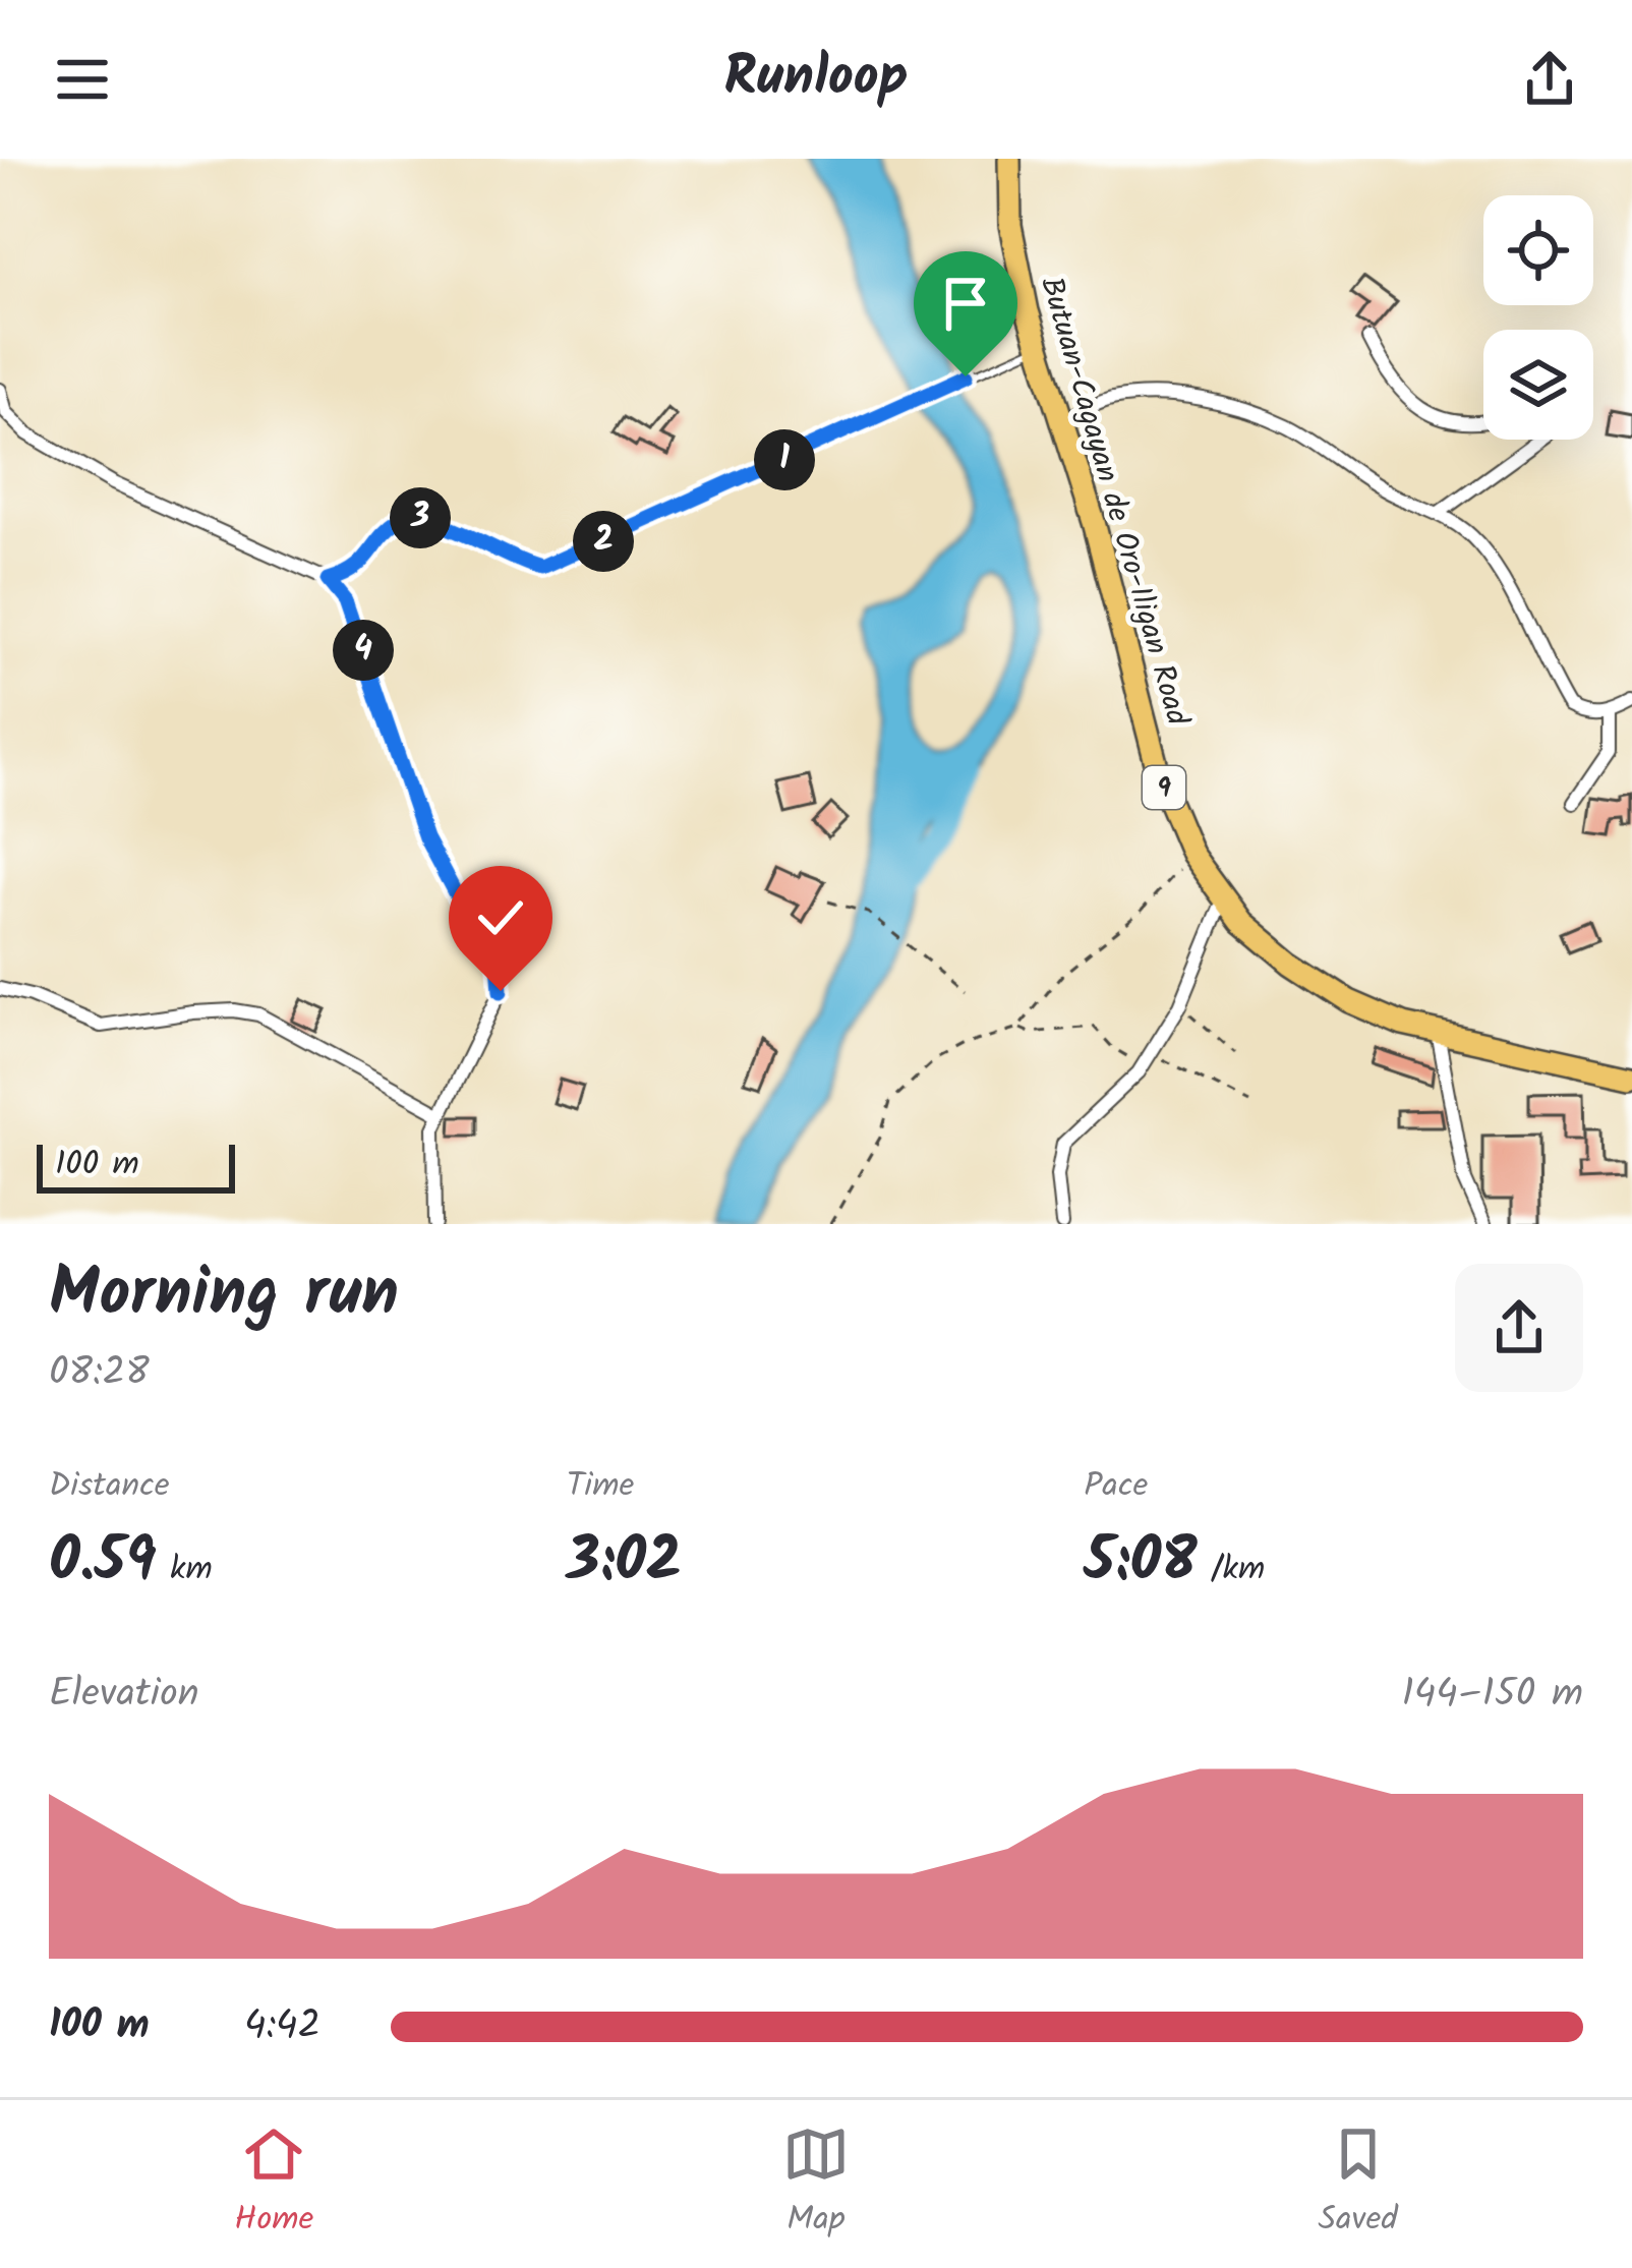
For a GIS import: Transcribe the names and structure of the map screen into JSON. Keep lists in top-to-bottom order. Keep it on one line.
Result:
{"streets":{"highway":["Butuan-Cagayan de Oro-Iligan Road","9"]},"scale_bar":"100 m","page":{"header":"Runloop","pins":["1","3","2","4"],"scale":"100 m","heading":["Morning run","08:28"],"stats":[["Distance","0.59 km"],["Time","3:02"],["Pace","5:08 /km"]],"chart":["Elevation","144–150 m"],"list":[{"name":"100 m","note":"4:42"}],"tabs":["Home","Map","Saved"]}}
